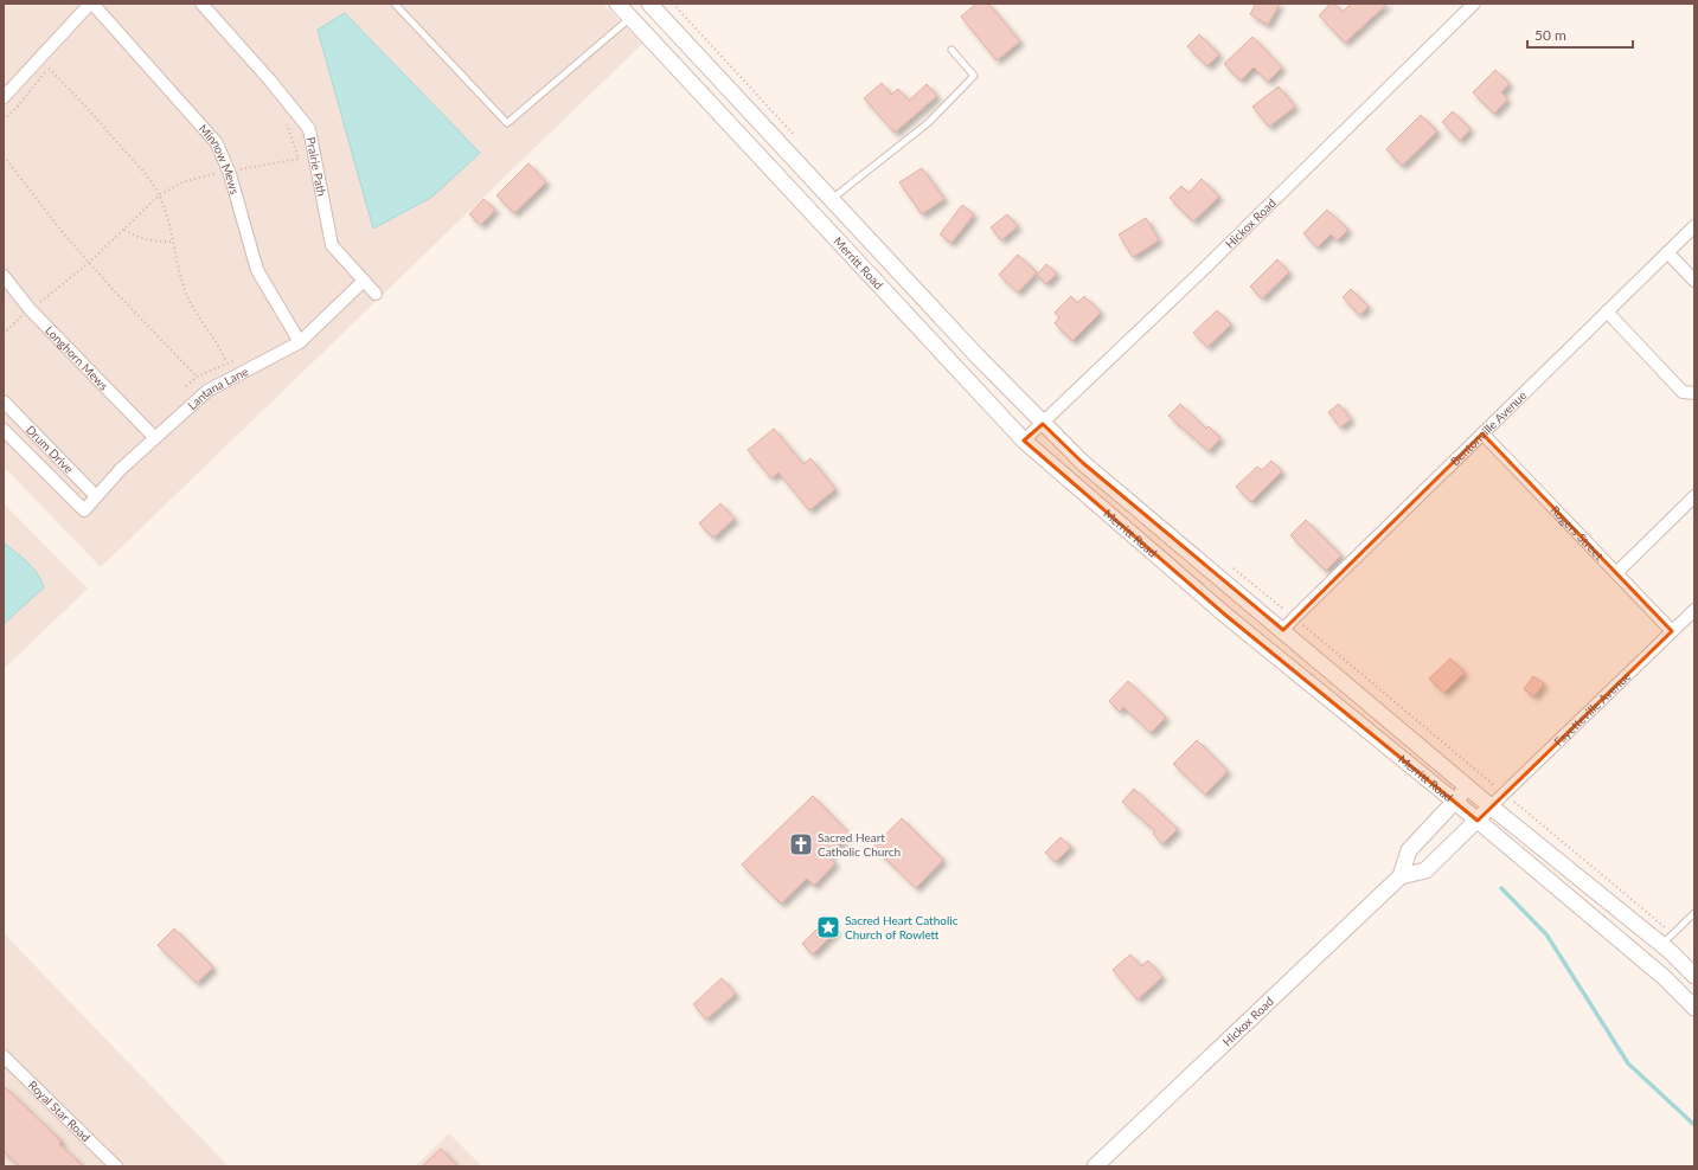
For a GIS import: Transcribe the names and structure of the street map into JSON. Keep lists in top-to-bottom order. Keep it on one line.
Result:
{"streets":{"street":["Minnow Mews","Prairie Path","Hickox Road","Merritt Road","Longhorn Mews","Lantana Lane","Bentonville Avenue","Drum Drive","Rogers Street","Fayetteville Avenue","Royal Star Road"]},"crossings":[["Minnow Mews","Lantana Lane"],["Prairie Path","Lantana Lane"],["Hickox Road","Merritt Road"],["Merritt Road","Bentonville Avenue"],["Merritt Road","Fayetteville Avenue"],["Longhorn Mews","Lantana Lane"],["Lantana Lane","Drum Drive"],["Bentonville Avenue","Rogers Street"],["Rogers Street","Fayetteville Avenue"]],"places":{"church":["Sacred Heart Catholic Church"],"place":["Sacred Heart Catholic Church of Rowlett"]},"scale_bar":"50 m"}
